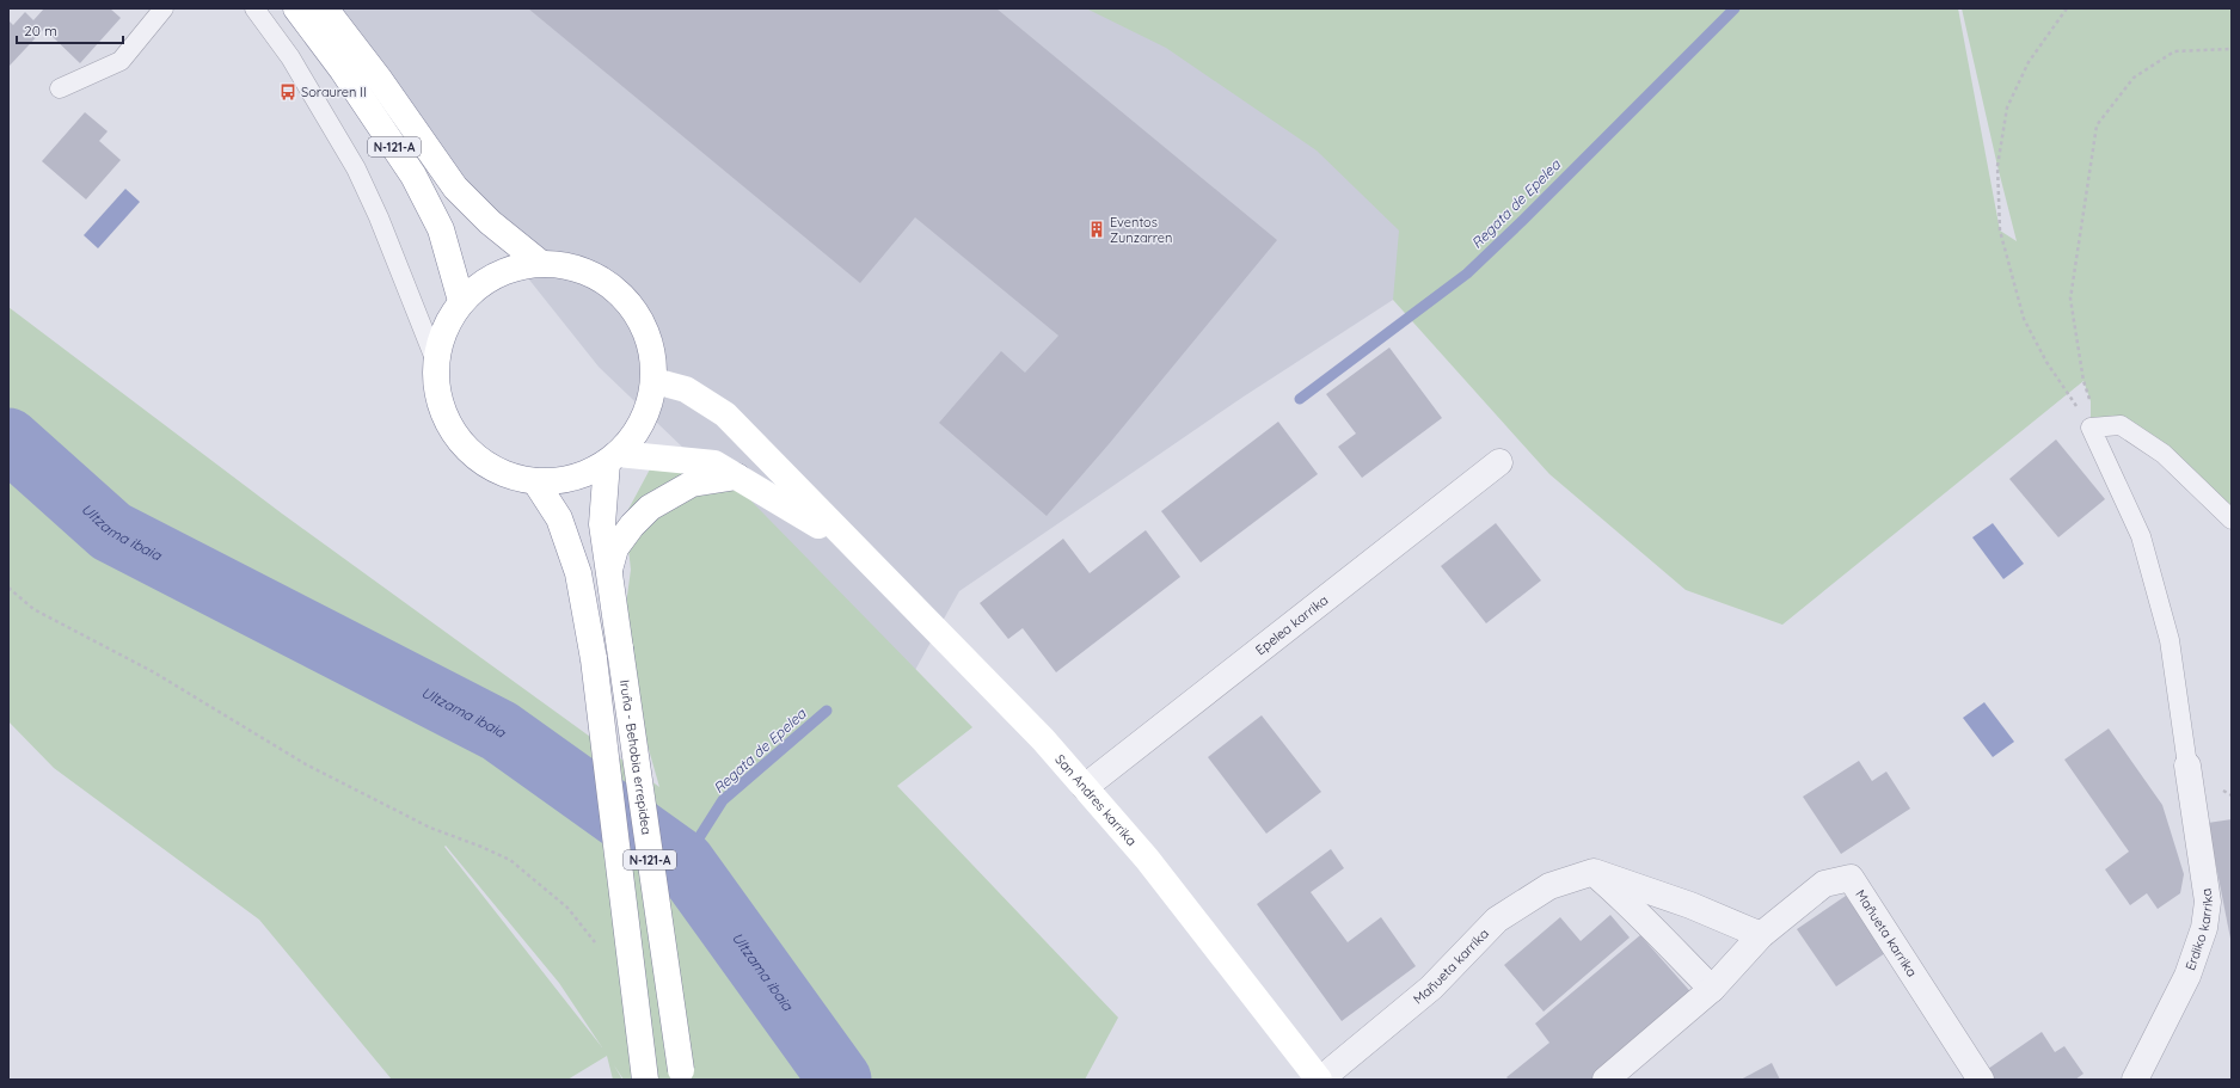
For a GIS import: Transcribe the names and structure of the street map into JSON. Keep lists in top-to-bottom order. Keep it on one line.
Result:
{"streets":{"main road":["N-121-A","Iruña - Behobia errepidea","San Andres karrika"],"street":["Epelea karrika","Erdiko karrika","Mañueta karrika"]},"crossings":[["Epelea karrika","San Andres karrika"],["San Andres karrika","Mañueta karrika"]],"water":["Regata de Epelea","Ultzama ibaia"],"places":{"bus stop":["Sorauren II"],"building":["Eventos Zunzarren"]},"scale_bar":"20 m"}
